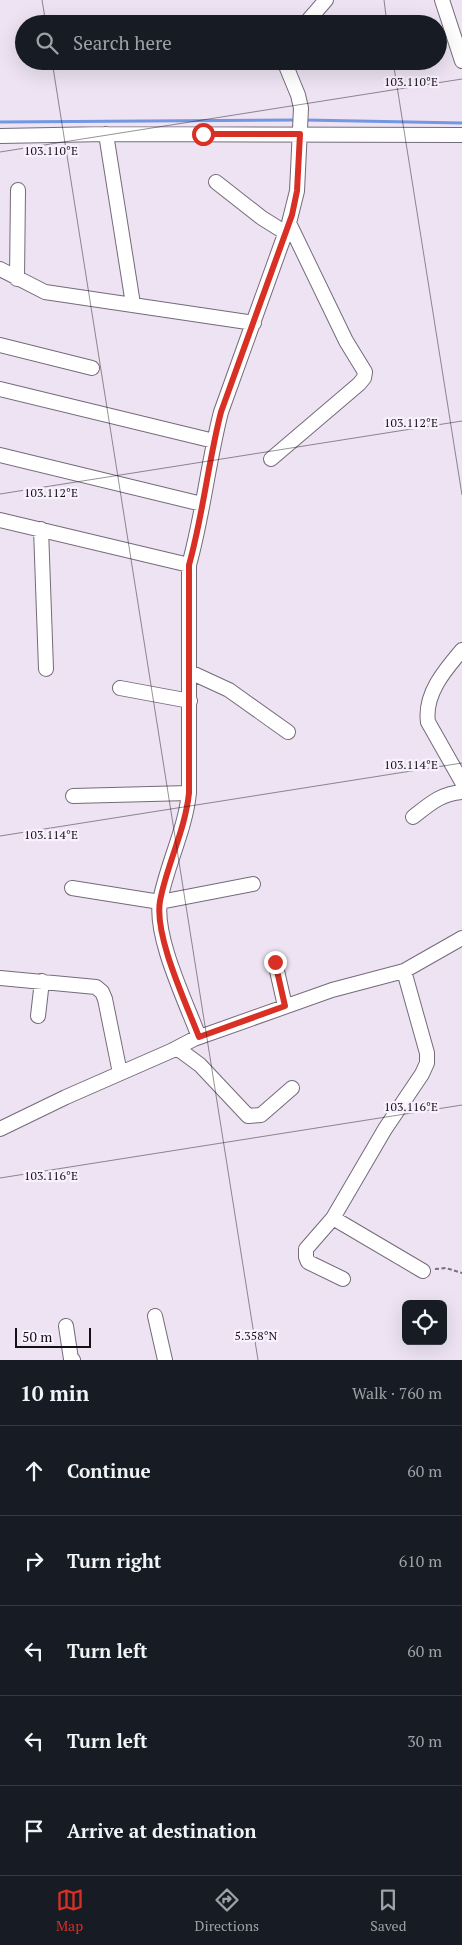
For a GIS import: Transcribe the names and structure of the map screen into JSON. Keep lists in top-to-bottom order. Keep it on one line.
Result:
{"scale_bar":"50 m","page":{"search":"Search here","scale":"50 m","heading":["10 min","Walk · 760 m"],"list":[["Continue","60 m"],["Turn right","610 m"],["Turn left","60 m"],["Turn left","30 m"],"Arrive at destination"],"nav":["Map","Directions","Saved"]},"coordinates":["103.110°E","103.112°E","103.114°E","103.116°E","5.358°N"]}
